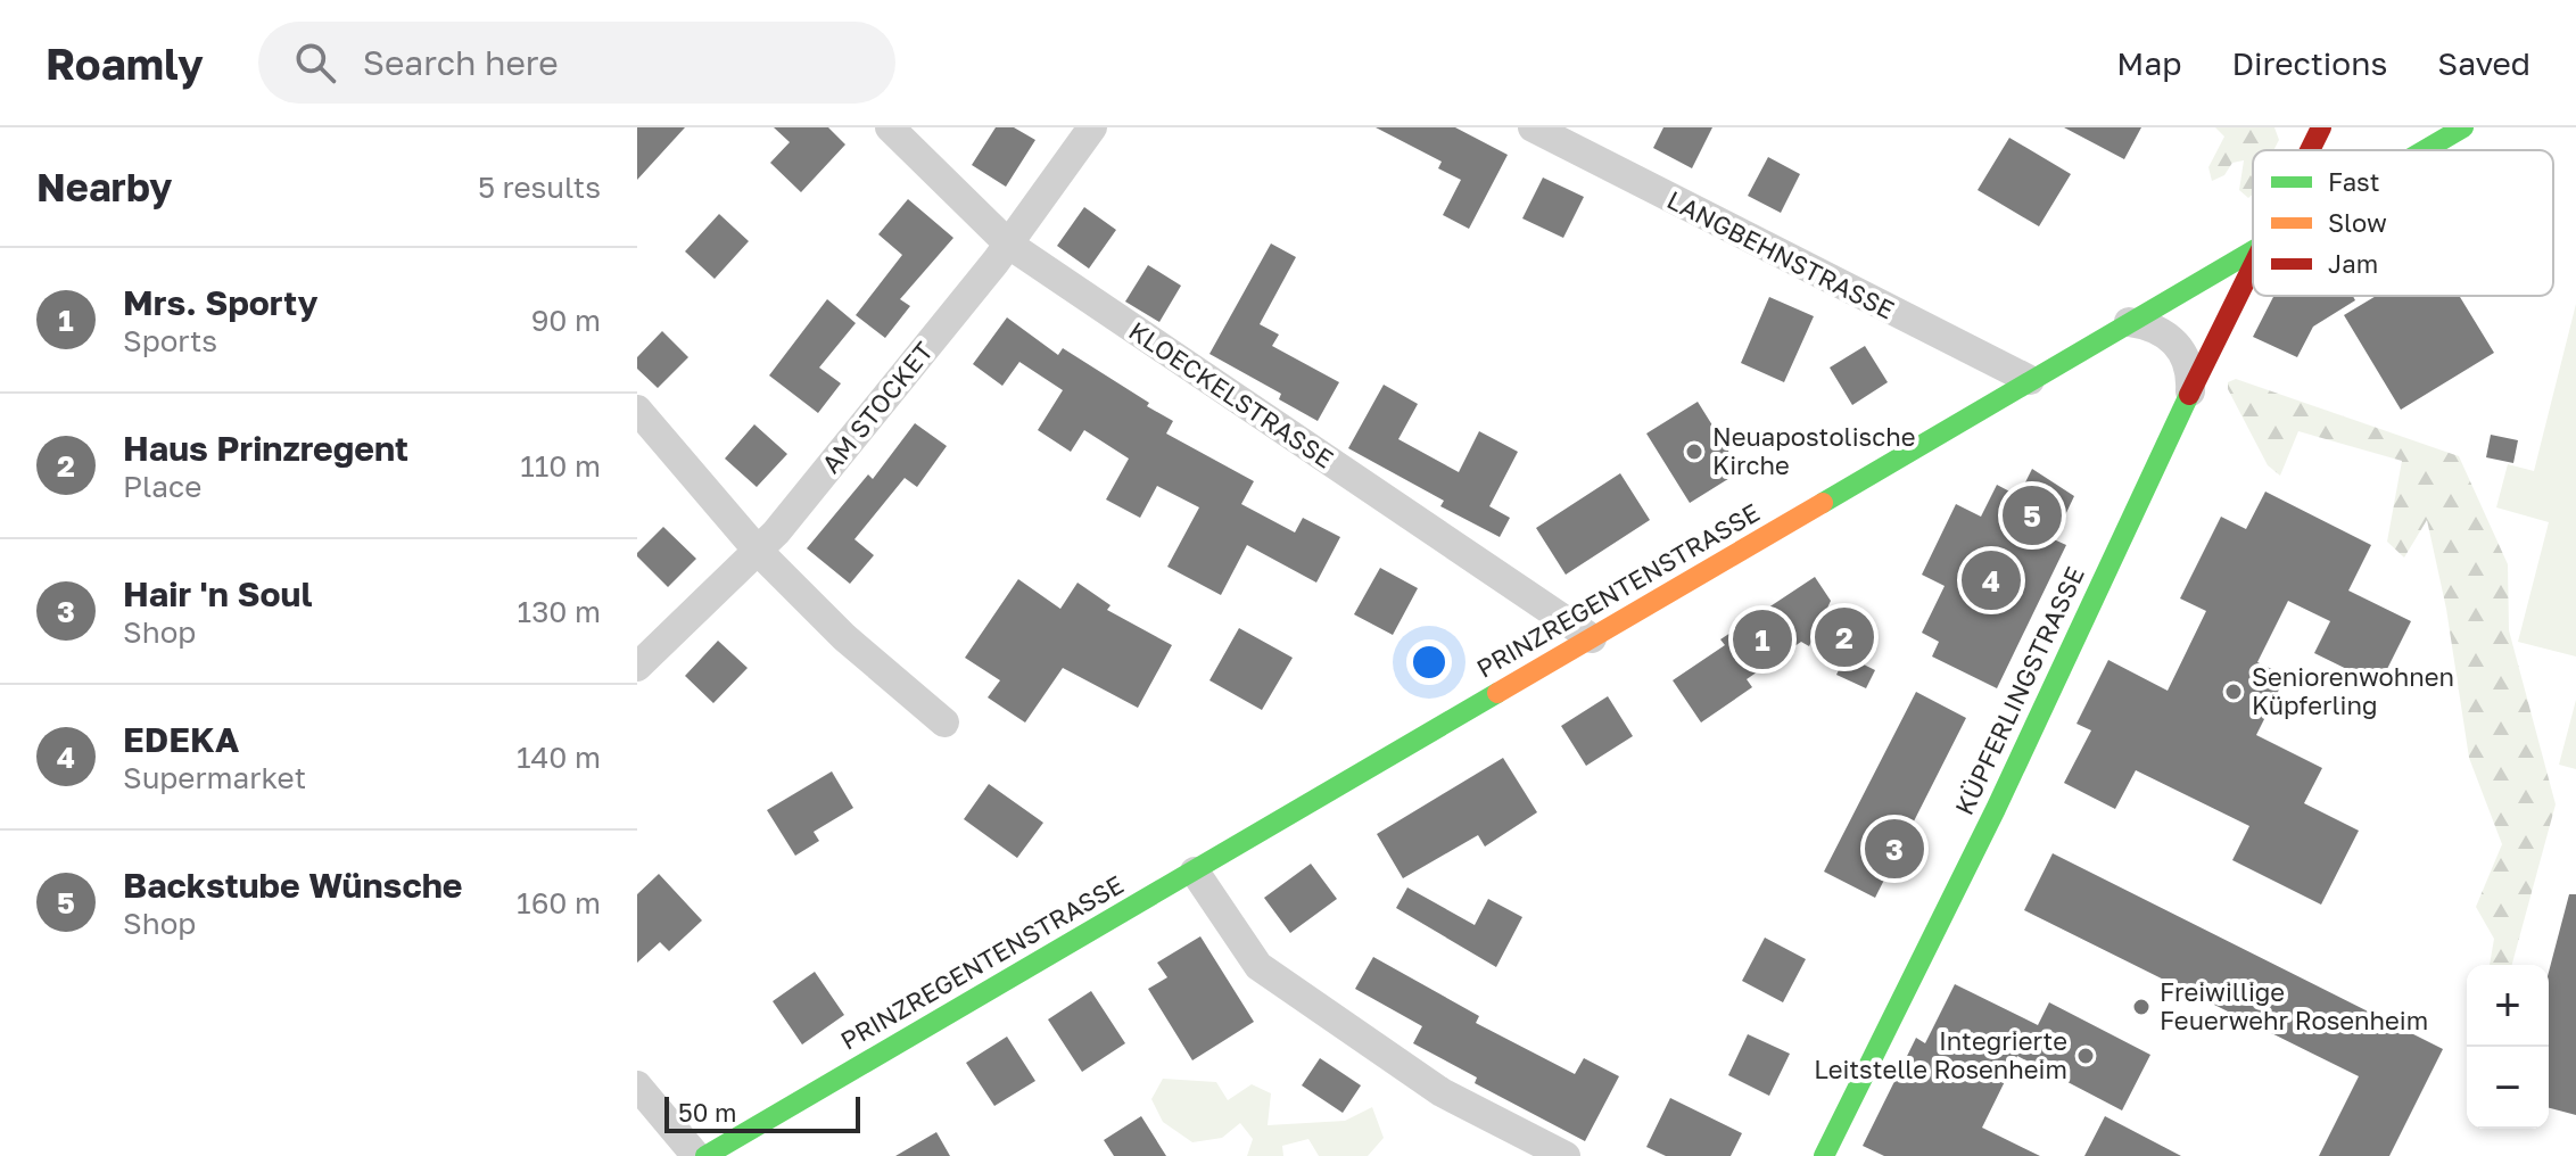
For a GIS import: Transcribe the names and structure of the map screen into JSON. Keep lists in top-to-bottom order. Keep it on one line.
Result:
{"streets":{"main road":["PRINZREGENTENSTRASSE","KÜPFERLINGSTRASSE"],"street":["LANGBEHNSTRASSE","KLOECKELSTRASSE","AM STOCKET"]},"crossings":[["LANGBEHNSTRASSE","PRINZREGENTENSTRASSE"],["KLOECKELSTRASSE","AM STOCKET"],["KLOECKELSTRASSE","PRINZREGENTENSTRASSE"]],"places":["Neuapostolische Kirche","Seniorenwohnen Küpferling","Freiwillige Feuerwehr Rosenheim","Integrierte Leitstelle Rosenheim"],"legend":["Fast","Slow","Jam"],"scale_bar":"50 m","page":{"header":"Roamly","search":"Search here","nav":["Map","Directions","Saved"],"heading":["Nearby","5 results"],"list":[{"mark":"1","name":"Mrs. Sporty","note":"Sports","value":"90 m"},{"mark":"2","name":"Haus Prinzregent","note":"Place","value":"110 m"},{"mark":"3","name":"Hair 'n Soul","note":"Shop","value":"130 m"},{"mark":"4","name":"EDEKA","note":"Supermarket","value":"140 m"},{"mark":"5","name":"Backstube Wünsche","note":"Shop","value":"160 m"}],"pins":["5","4","2","1","3"],"map_buttons":["+","−"],"scale":"50 m"}}
